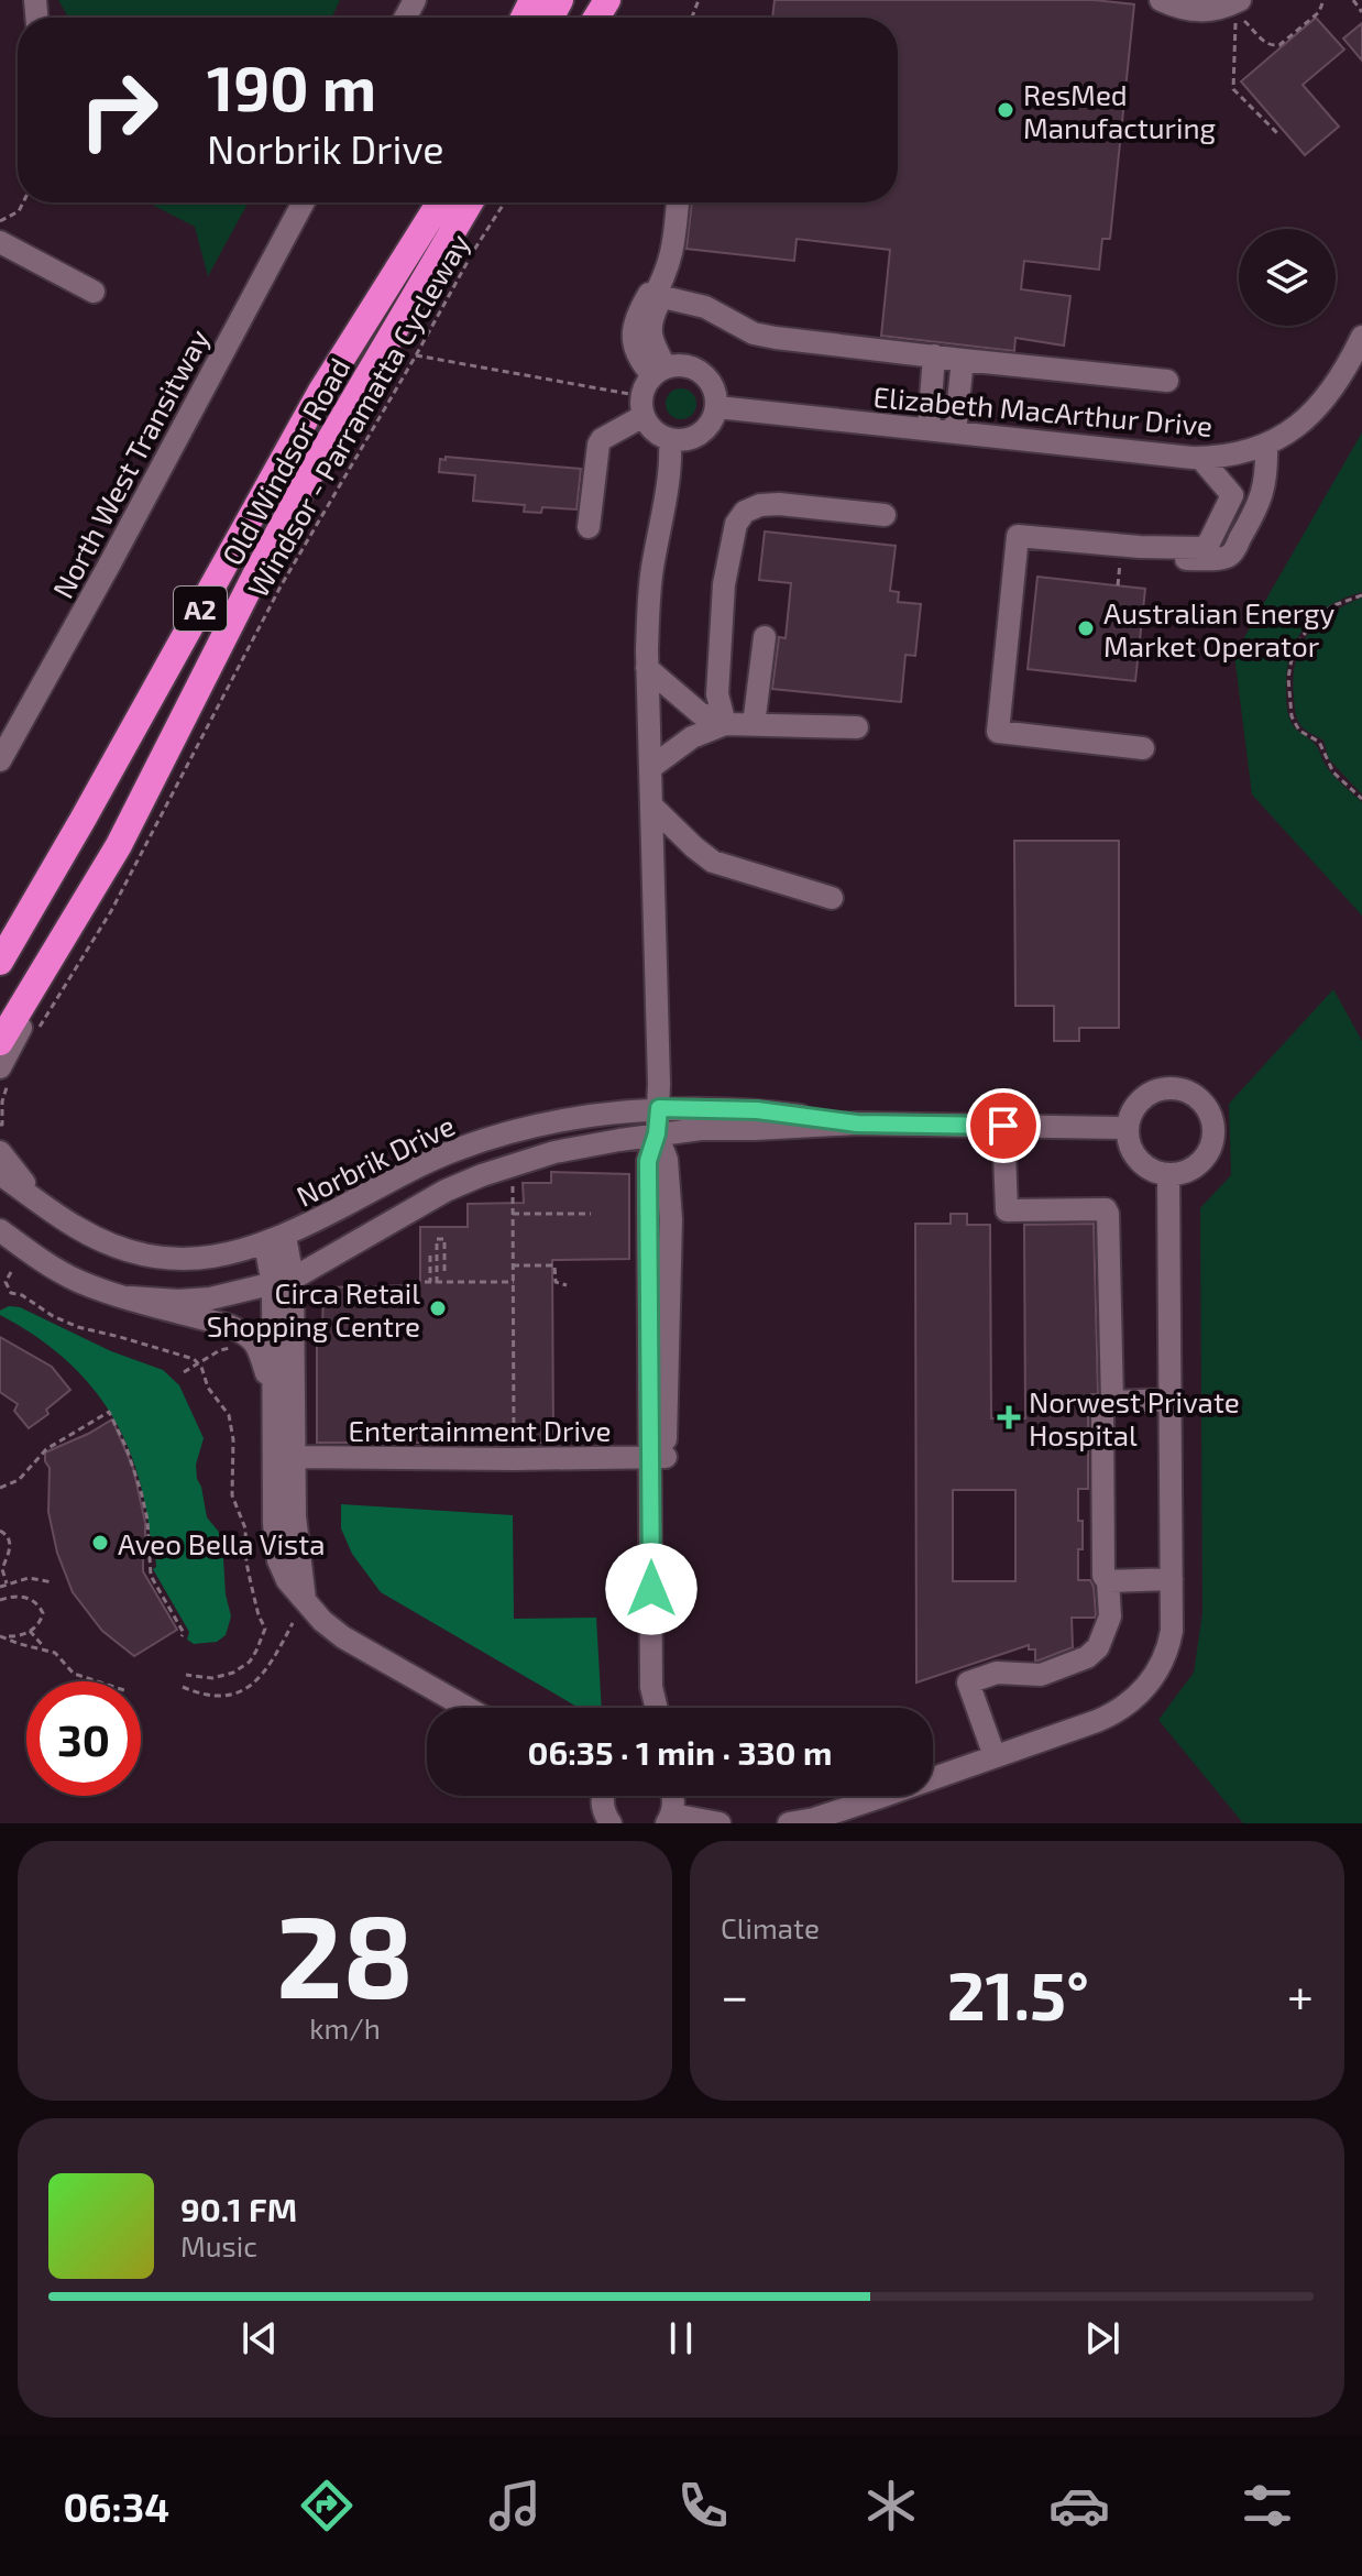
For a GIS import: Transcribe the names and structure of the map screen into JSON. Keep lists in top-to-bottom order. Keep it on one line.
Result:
{"streets":{"highway":["Old Windsor Road","A2"],"street":["Elizabeth MacArthur Drive","North West Transitway","Norbrik Drive","Entertainment Drive"],"path":["Windsor - Parramatta Cycleway"]},"crossings":[["Norbrik Drive","Entertainment Drive"]],"places":{"other":["ResMed Manufacturing","Australian Energy Market Operator","Circa Retail Shopping Centre","Aveo Bella Vista"],"health":["Norwest Private Hospital"]},"page":{"turn":["190 m","Norbrik Drive"],"limit":"30","trip":"06:35 · 1 min · 330 m","tile":[["28","km/h"],"Climate"],"heat":["−","21.5°","+"],"song":["90.1 FM","Music"],"tabs":"06:34"}}
